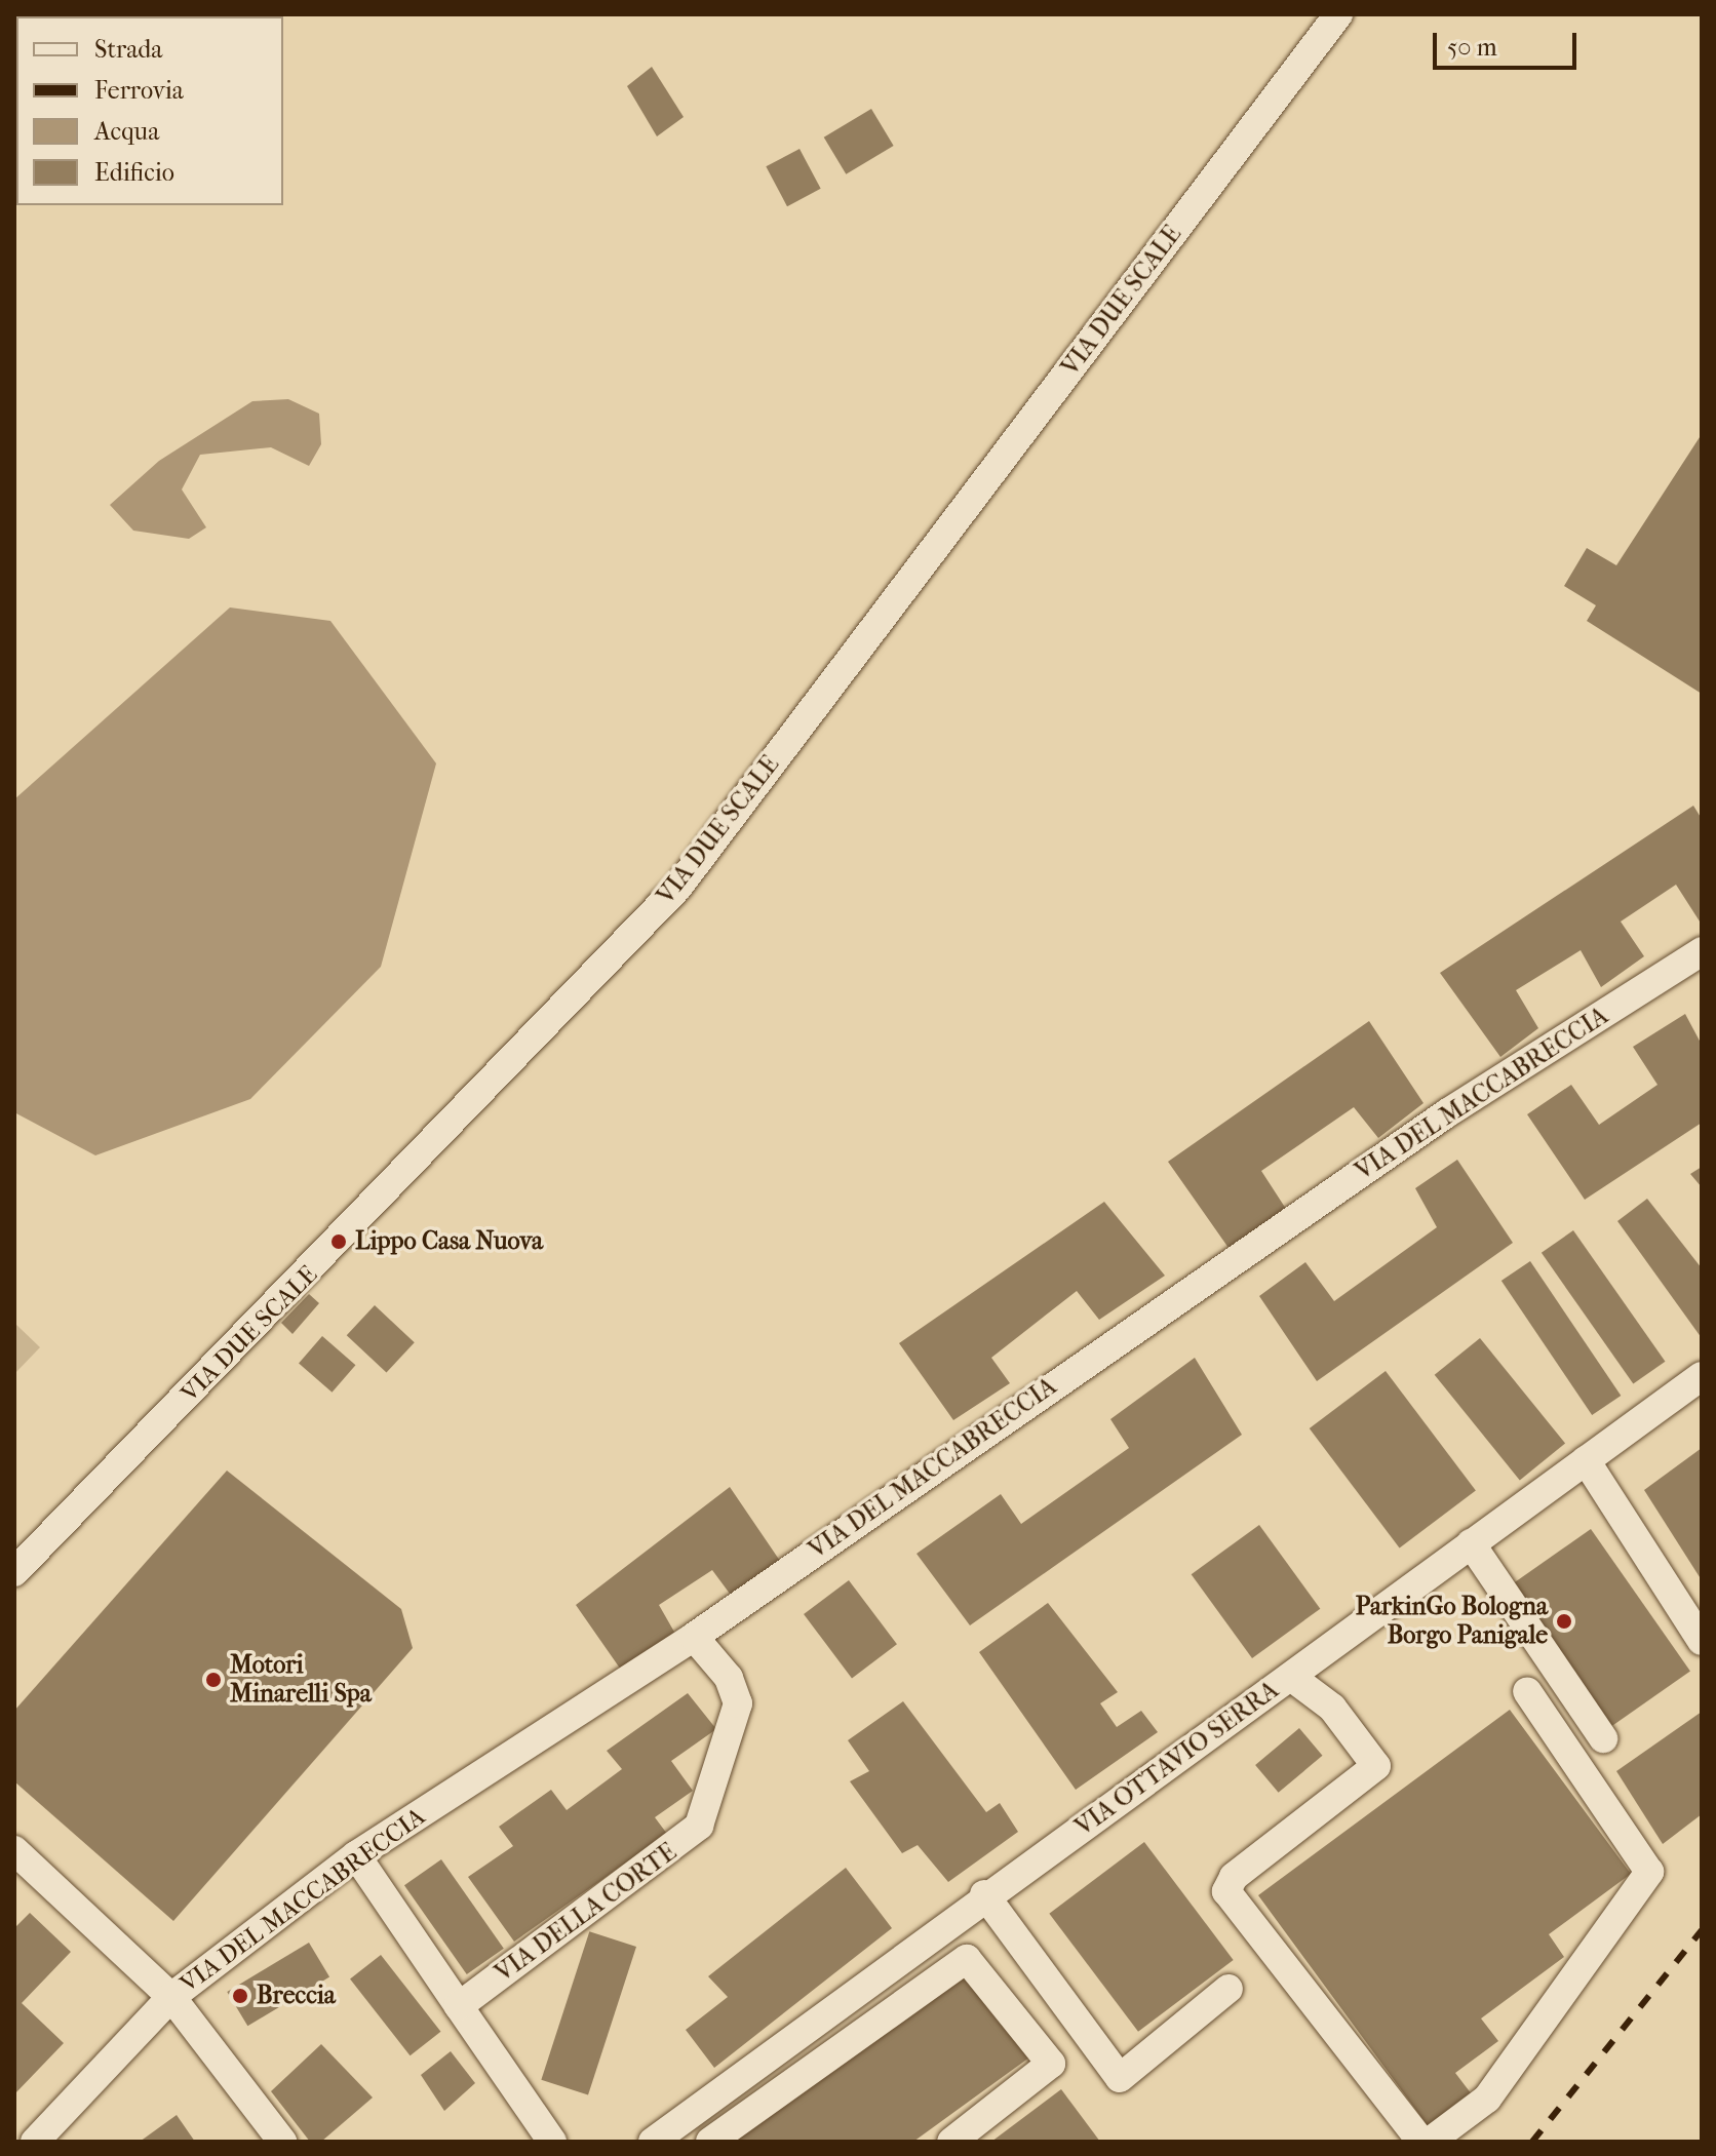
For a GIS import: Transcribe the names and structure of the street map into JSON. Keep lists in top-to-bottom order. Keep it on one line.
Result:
{"streets":{"street":["VIA DUE SCALE","VIA DEL MACCABRECCIA","VIA OTTAVIO SERRA","VIA DELLA CORTE"]},"crossings":[["VIA DEL MACCABRECCIA","VIA DELLA CORTE"]],"places":["Lippo Casa Nuova","ParkinGo Bologna Borgo Panigale","Motori Minarelli Spa","Breccia"],"legend":["Strada","Ferrovia","Acqua","Edificio"],"scale_bar":"50 m"}
